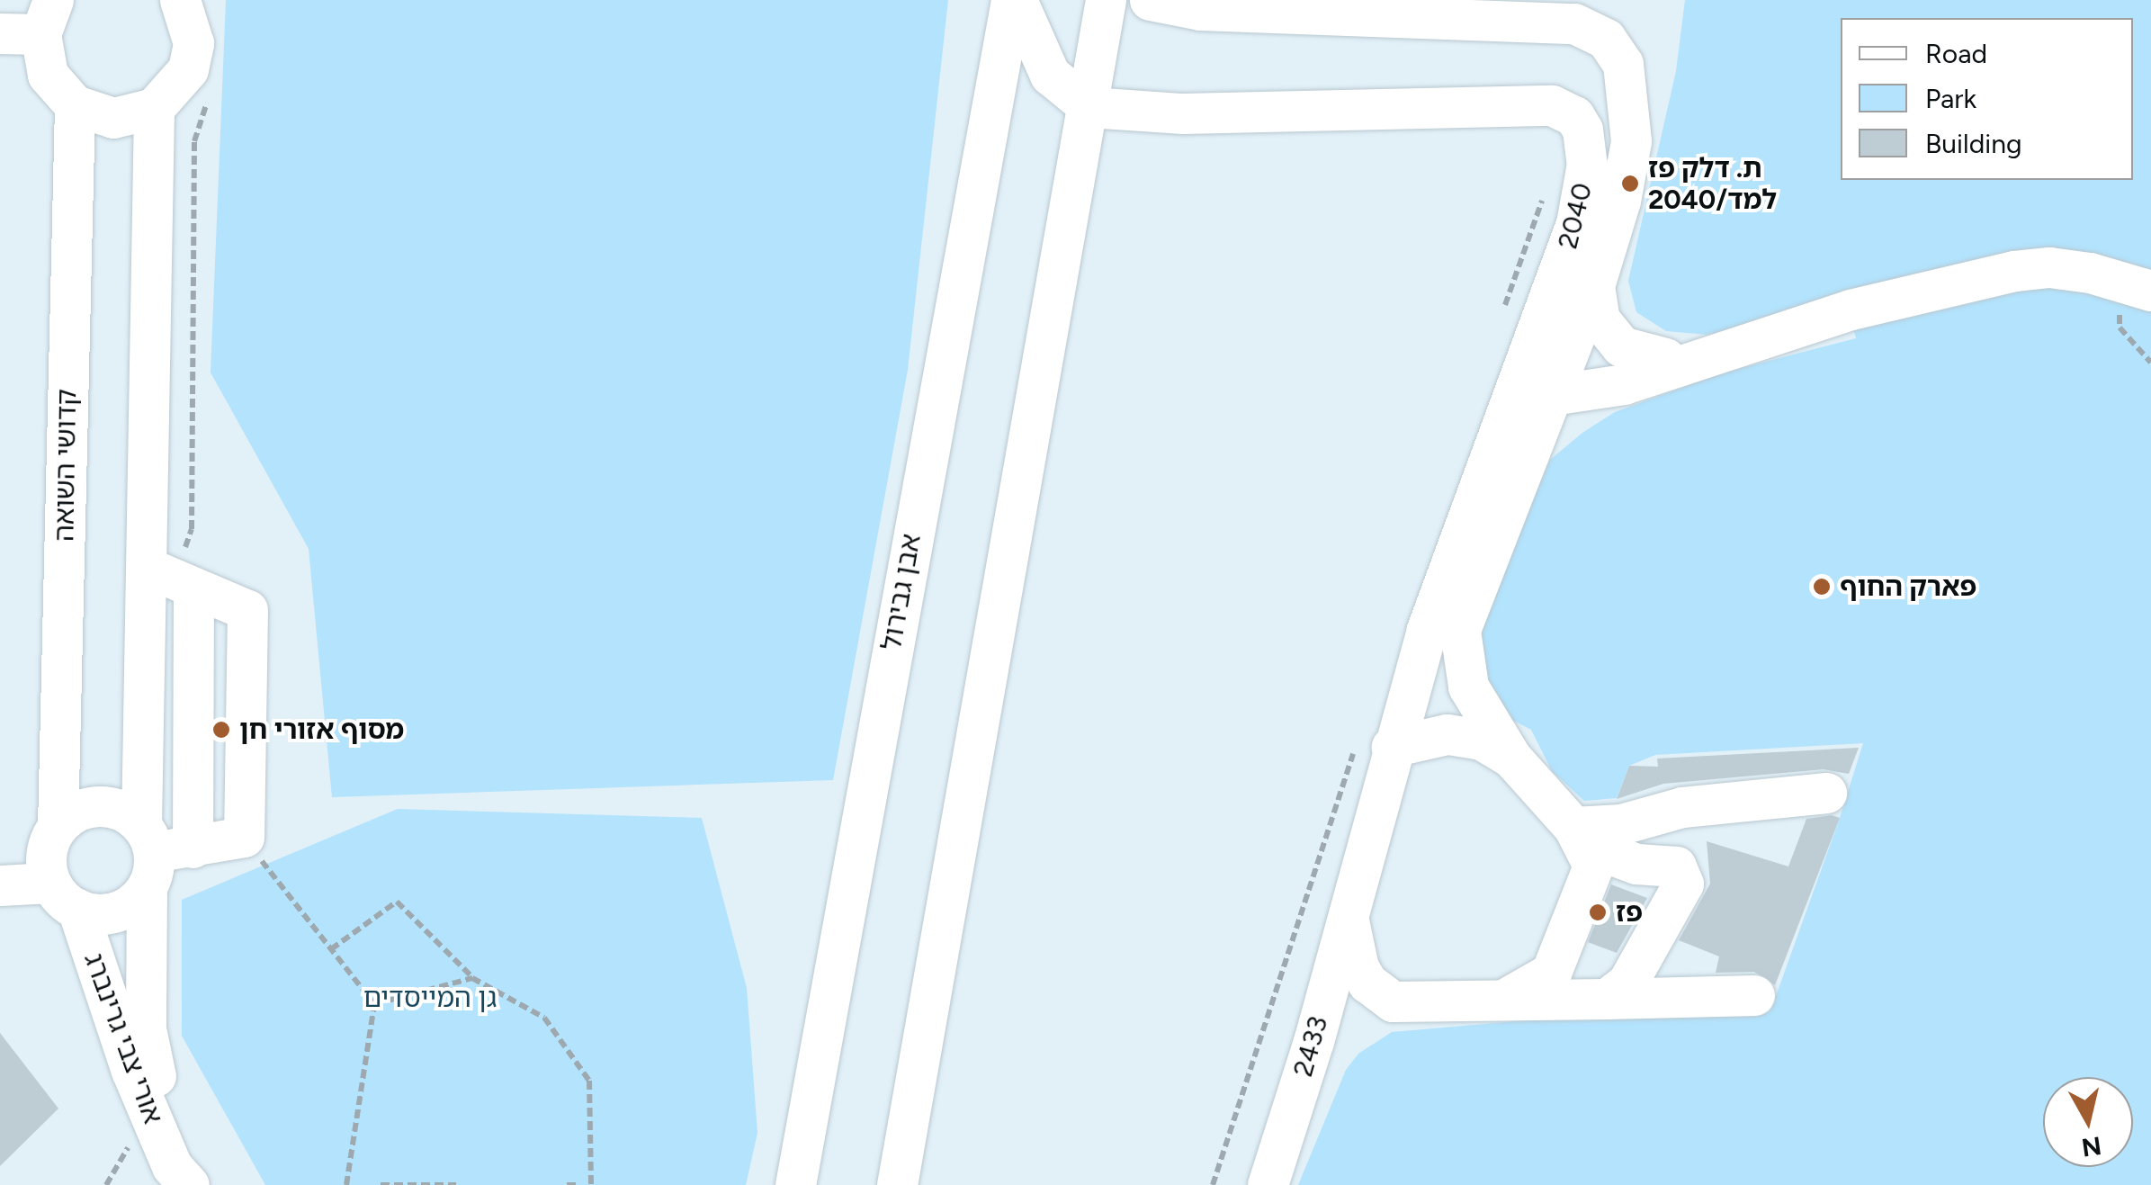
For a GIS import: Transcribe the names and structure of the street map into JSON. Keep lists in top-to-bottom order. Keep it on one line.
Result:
{"streets":{"street":["2040","קדושי השואה","אבן גבירול","אורי צבי גרינברג","2433"]},"crossings":[["2040","2433"],["קדושי השואה","אורי צבי גרינברג"]],"parks":["גן המייסדים"],"places":["ת. דלק פז למד/2040","פארק החוף","מסוף אזורי חן","פז"],"legend":["Road","Park","Building"],"north":"bottom"}
